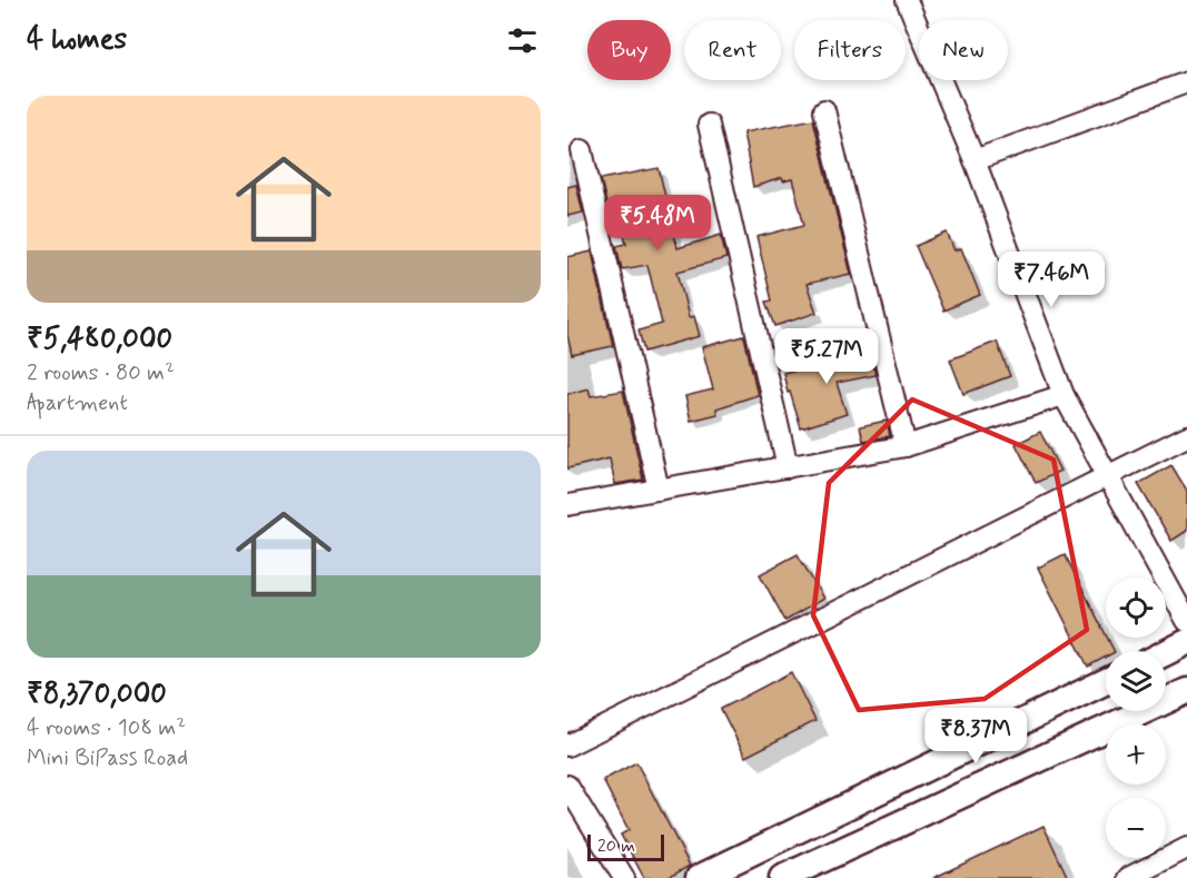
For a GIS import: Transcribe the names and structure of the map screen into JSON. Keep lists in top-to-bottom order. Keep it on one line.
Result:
{"scale_bar":"20 m","page":{"heading":"4 homes","chip":["Buy","Rent","Filters","New"],"list":[{"name":"₹5,480,000","note":"2 rooms · 80 m² · Apartment"},{"name":"₹8,370,000","note":"4 rooms · 108 m² · Mini BiPass Road"}],"price":["₹5.48M","₹7.46M","₹5.27M","₹8.37M"],"map_buttons":["+","−"],"scale":"20 m"}}
